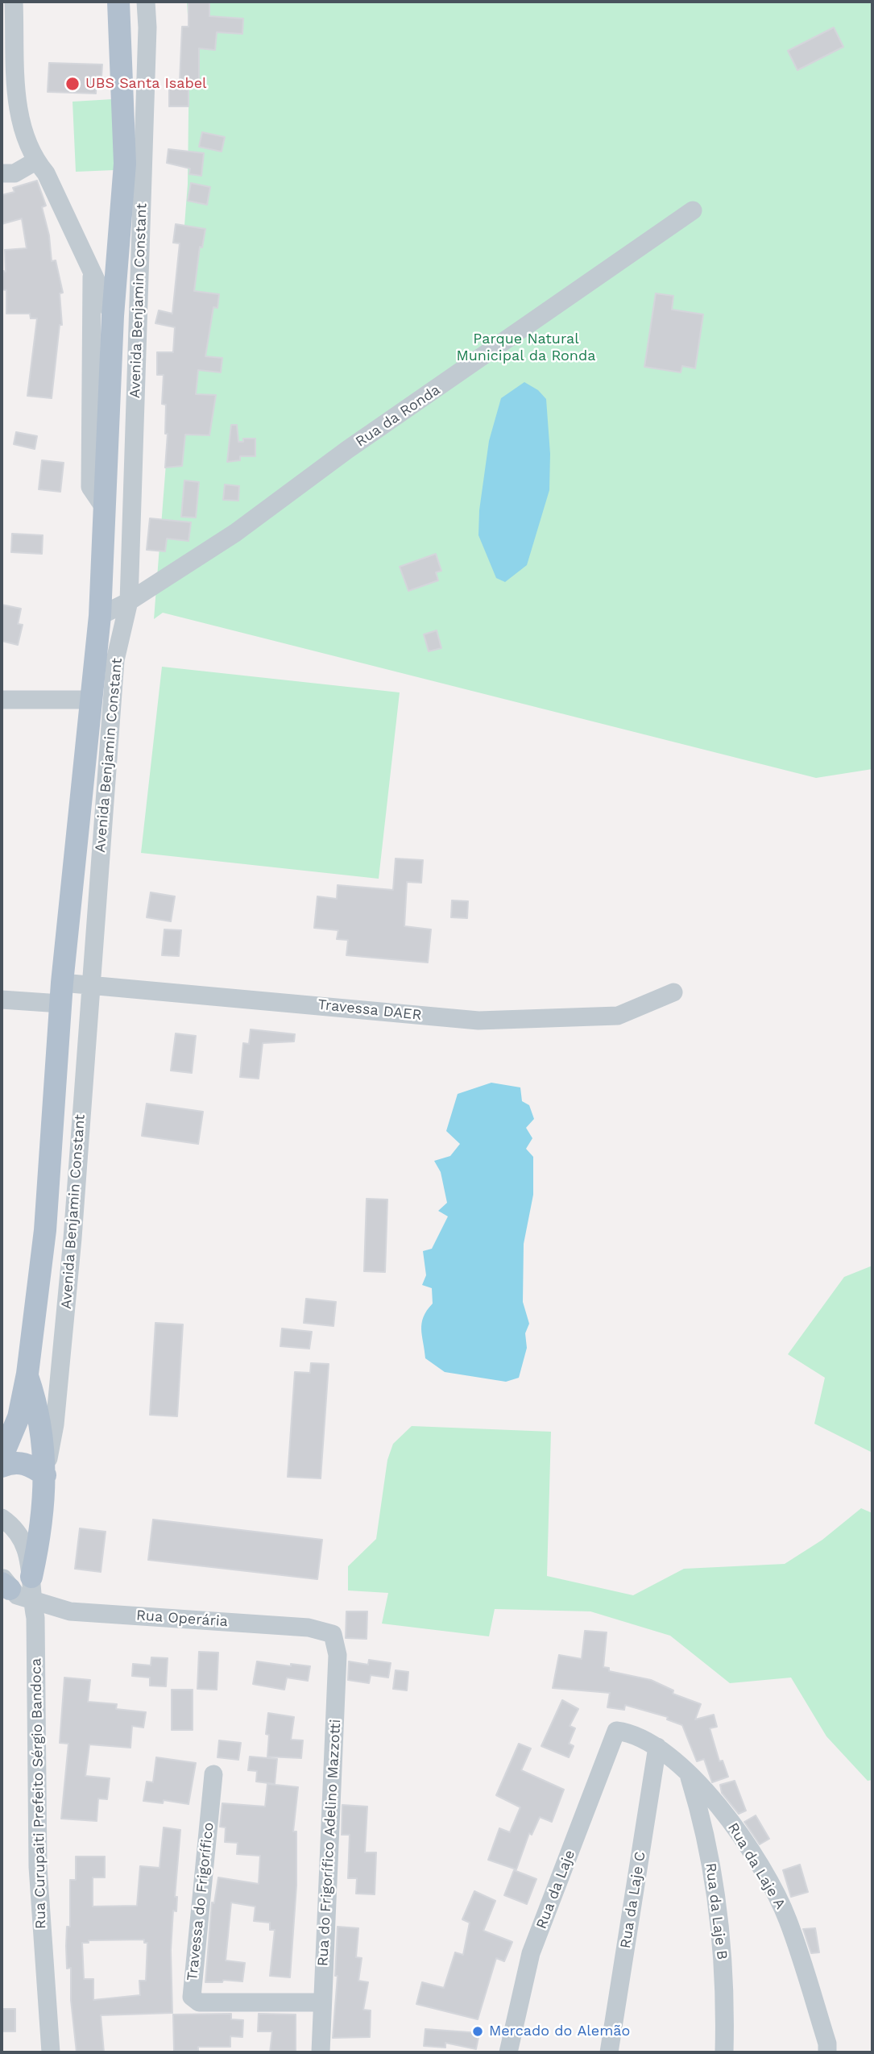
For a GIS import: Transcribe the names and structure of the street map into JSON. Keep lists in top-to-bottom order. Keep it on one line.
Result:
{"streets":{"main road":["Avenida Benjamin Constant"],"street":["Rua da Ronda","Travessa DAER","Rua Operária","Rua Curupaiti Prefeito Sérgio Bandoca","Rua do Frigorífico Adelino Mazzotti","Rua da Laje A","Rua da Laje","Rua da Laje C","Travessa do Frigorífico","Rua da Laje B"]},"crossings":[["Avenida Benjamin Constant","Rua da Ronda"],["Avenida Benjamin Constant","Travessa DAER"],["Rua Operária","Rua Curupaiti Prefeito Sérgio Bandoca"],["Rua Operária","Rua do Frigorífico Adelino Mazzotti"],["Rua do Frigorífico Adelino Mazzotti","Travessa do Frigorífico"],["Rua da Laje A","Rua da Laje"],["Rua da Laje A","Rua da Laje C"],["Rua da Laje A","Rua da Laje B"]],"parks":["Parque Natural Municipal da Ronda"],"places":["UBS Santa Isabel","Mercado do Alemão"]}
